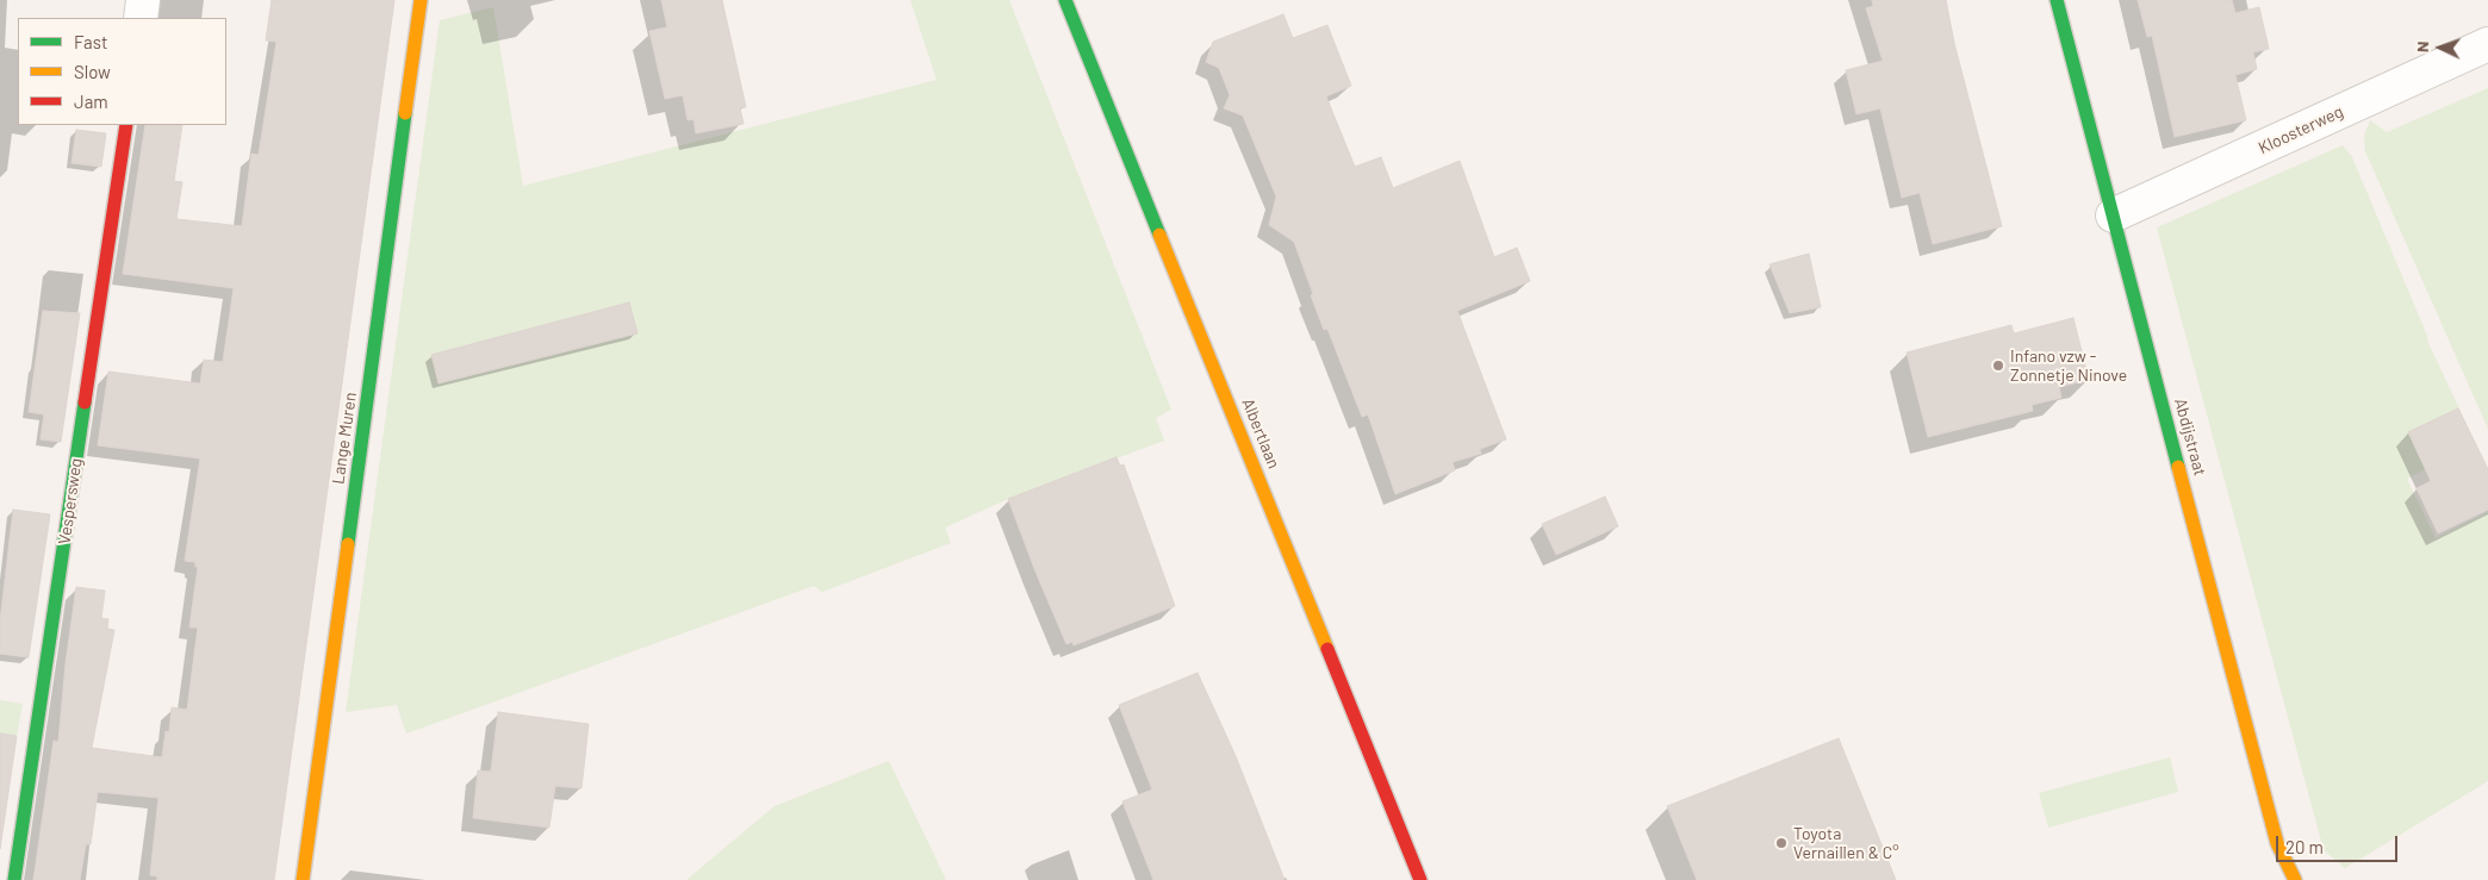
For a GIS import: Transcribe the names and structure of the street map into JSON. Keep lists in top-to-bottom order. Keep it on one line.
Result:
{"streets":{"street":["Kloosterweg","Albertlaan","Abdijstraat","Lange Muren","Vespersweg"]},"crossings":[["Kloosterweg","Abdijstraat"]],"places":["Infano vzw - Zonnetje Ninove","Toyota Vernaillen & C°"],"legend":["Fast","Slow","Jam"],"scale_bar":"20 m","north":"left"}
